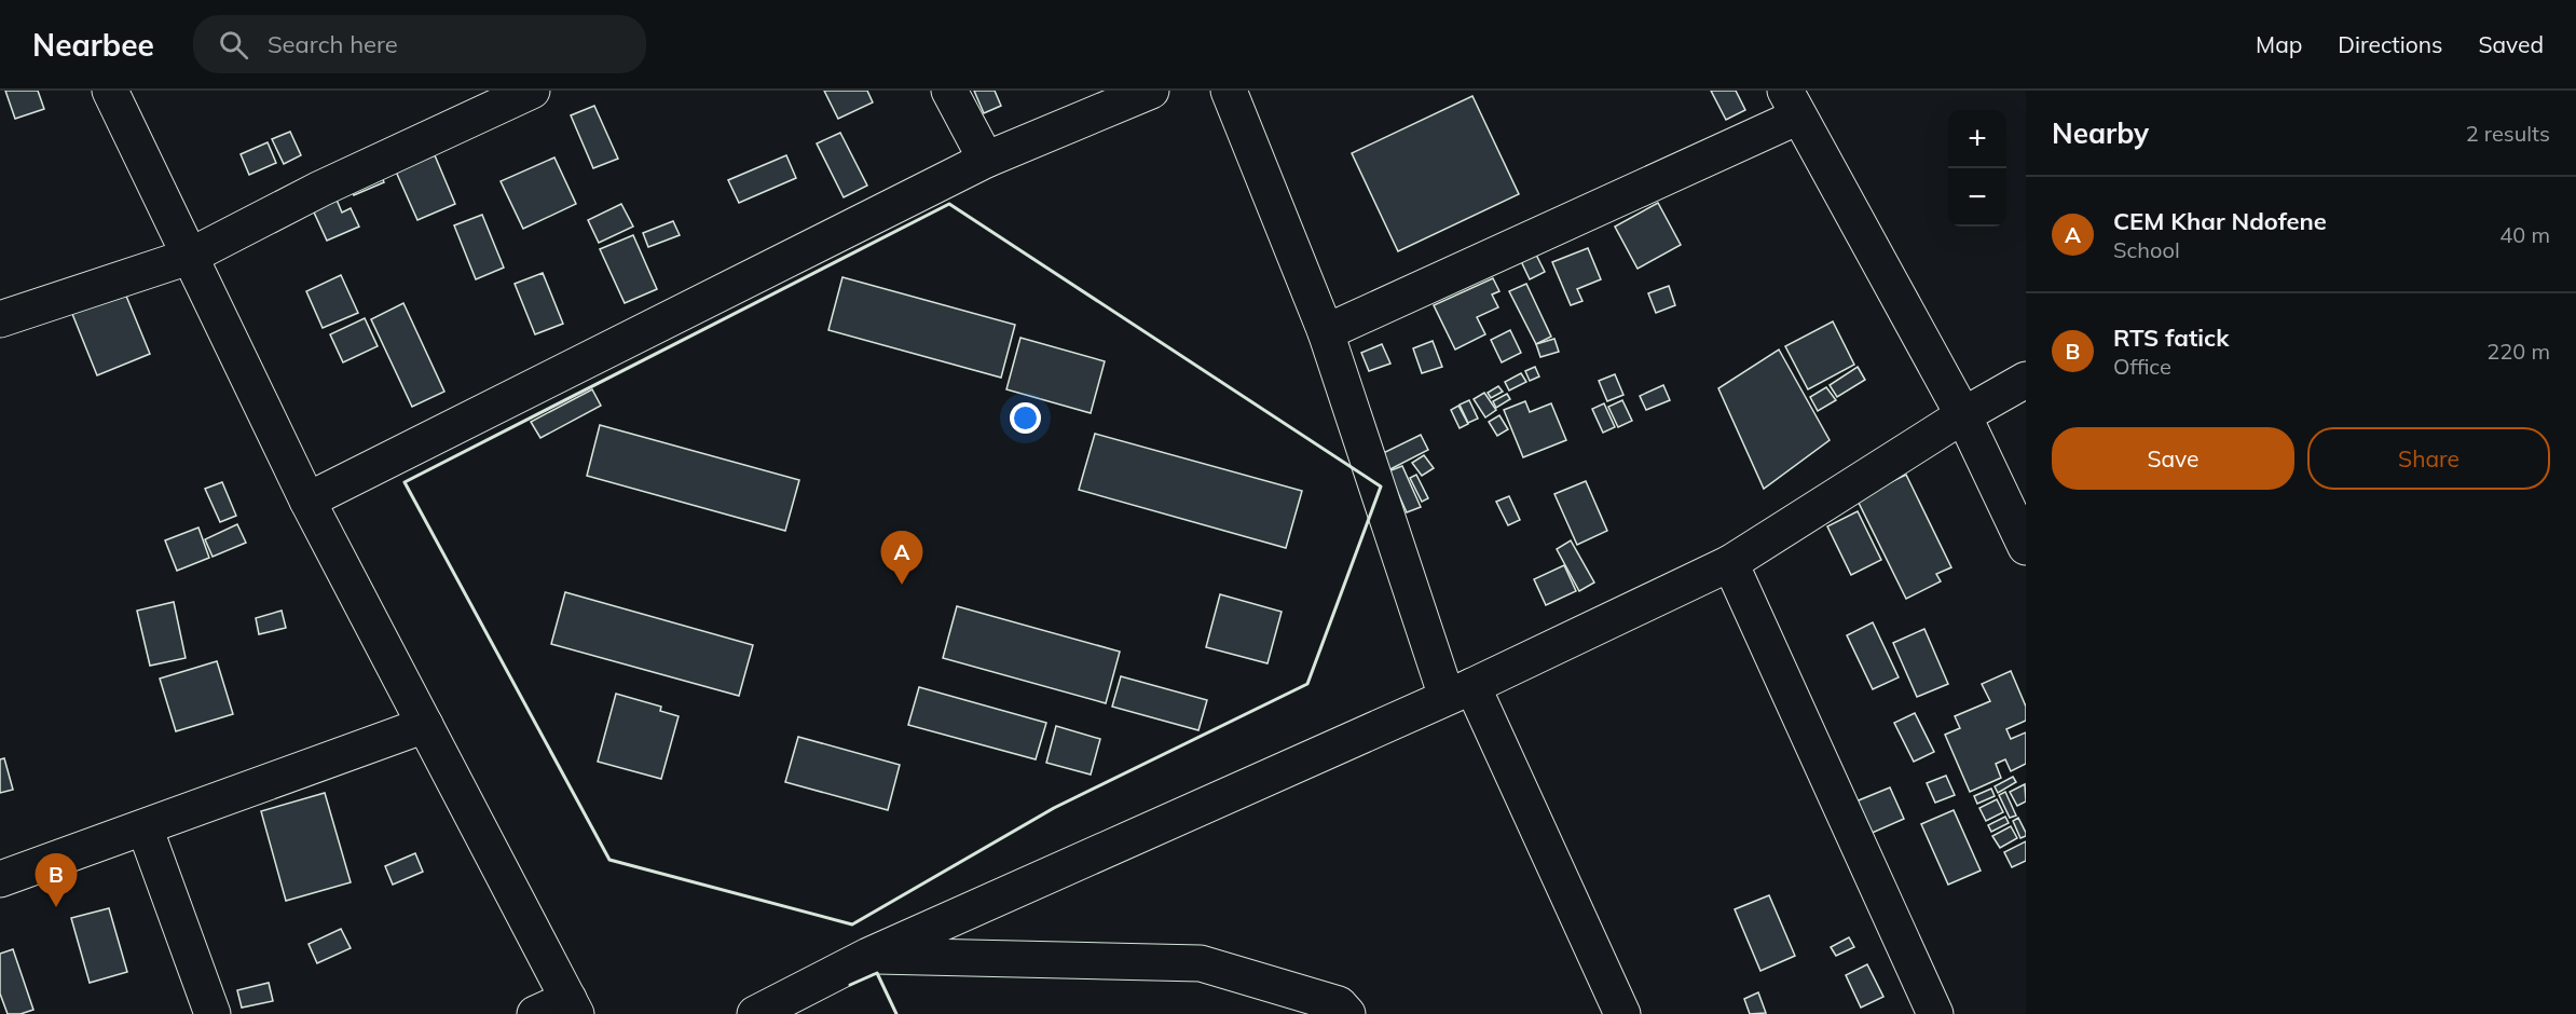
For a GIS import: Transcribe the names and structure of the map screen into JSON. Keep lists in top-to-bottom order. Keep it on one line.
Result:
{"page":{"header":"Nearbee","search":"Search here","nav":["Map","Directions","Saved"],"heading":["Nearby","2 results"],"map_buttons":["+","−"],"list":[{"mark":"A","name":"CEM Khar Ndofene","note":"School","value":"40 m"},{"mark":"B","name":"RTS fatick","note":"Office","value":"220 m"}],"buttons":["Save","Share"],"pins":["A","B"]}}
